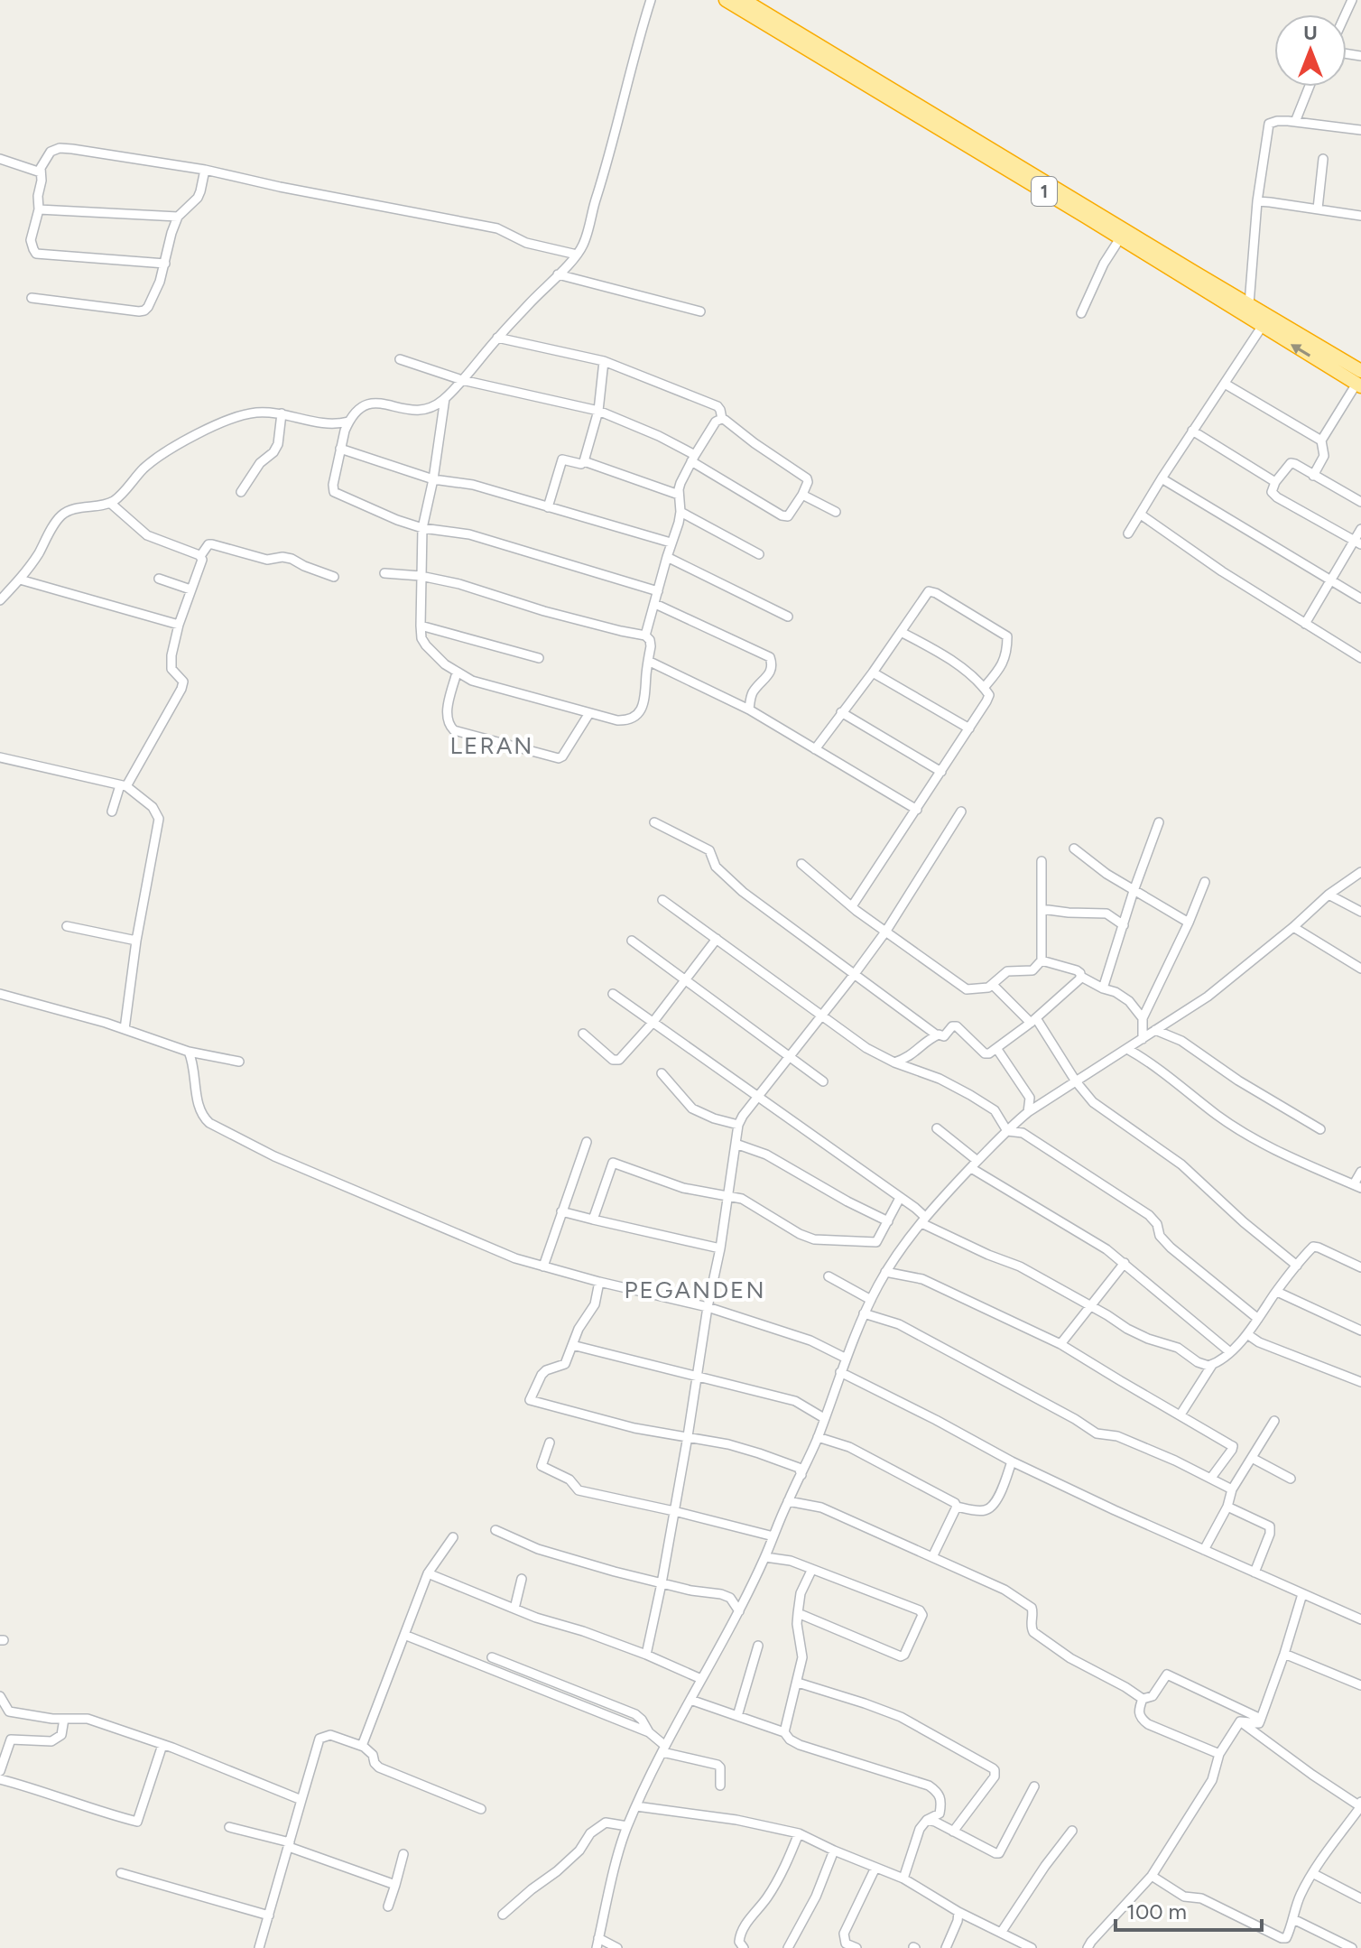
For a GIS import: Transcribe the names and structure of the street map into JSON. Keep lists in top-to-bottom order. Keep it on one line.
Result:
{"streets":{"highway":["1"]},"districts":["LERAN","PEGANDEN"],"scale_bar":"100 m","north":"top"}
